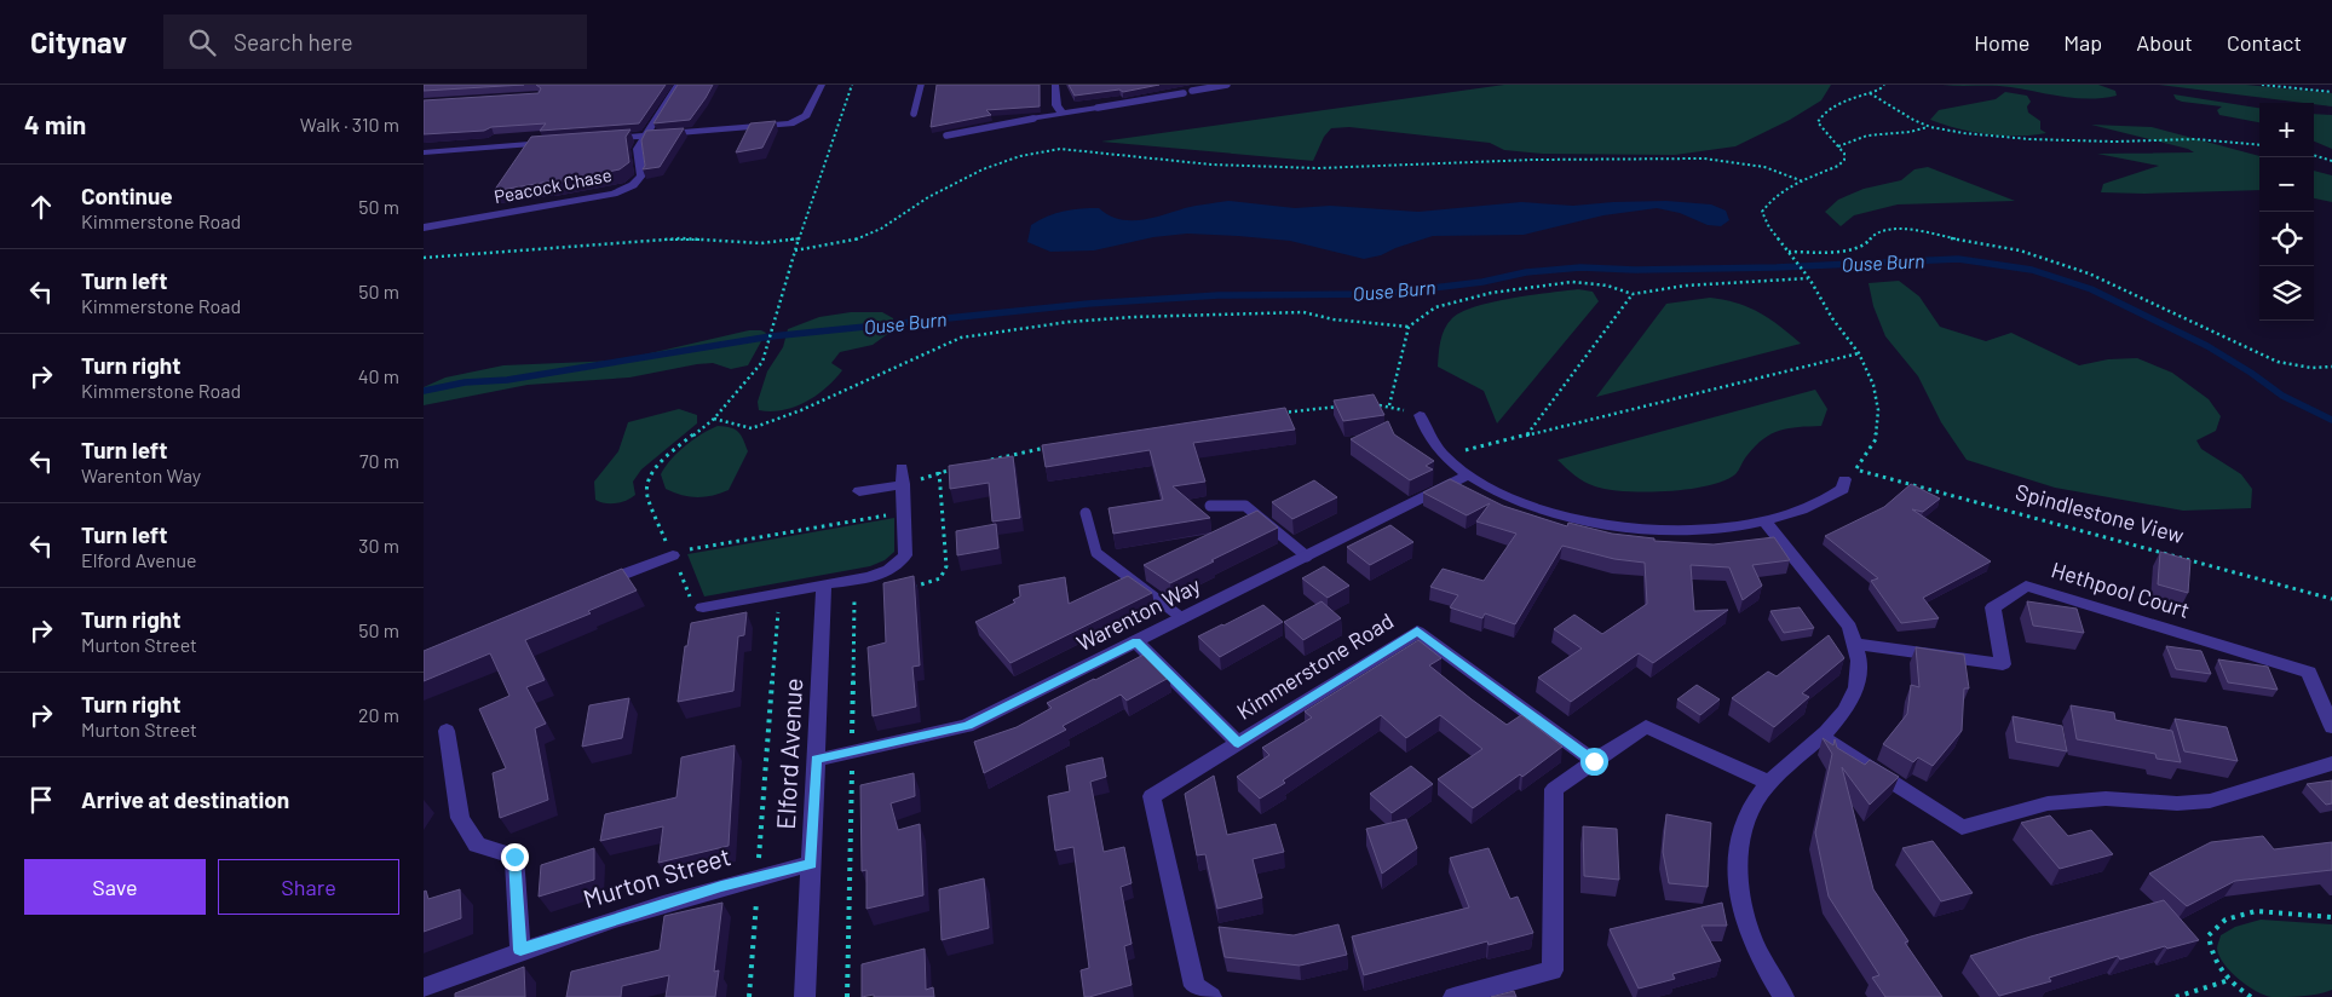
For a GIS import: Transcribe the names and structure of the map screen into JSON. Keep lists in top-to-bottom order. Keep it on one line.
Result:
{"streets":{"street":["Peacock Chase","Hethpool Court","Warenton Way","Kimmerstone Road","Elford Avenue","Murton Street"],"path":["Spindlestone View"]},"crossings":[["Warenton Way","Kimmerstone Road"],["Warenton Way","Elford Avenue"],["Elford Avenue","Murton Street"]],"water":["Ouse Burn"],"page":{"header":"Citynav","search":"Search here","nav":["Home","Map","About","Contact"],"heading":["4 min","Walk · 310 m"],"map_buttons":["+","−"],"list":[["Continue","Kimmerstone Road","50 m"],["Turn left","Kimmerstone Road","50 m"],["Turn right","Kimmerstone Road","40 m"],["Turn left","Warenton Way","70 m"],["Turn left","Elford Avenue","30 m"],["Turn right","Murton Street","50 m"],["Turn right","Murton Street","20 m"],"Arrive at destination"],"buttons":["Save","Share"]}}
